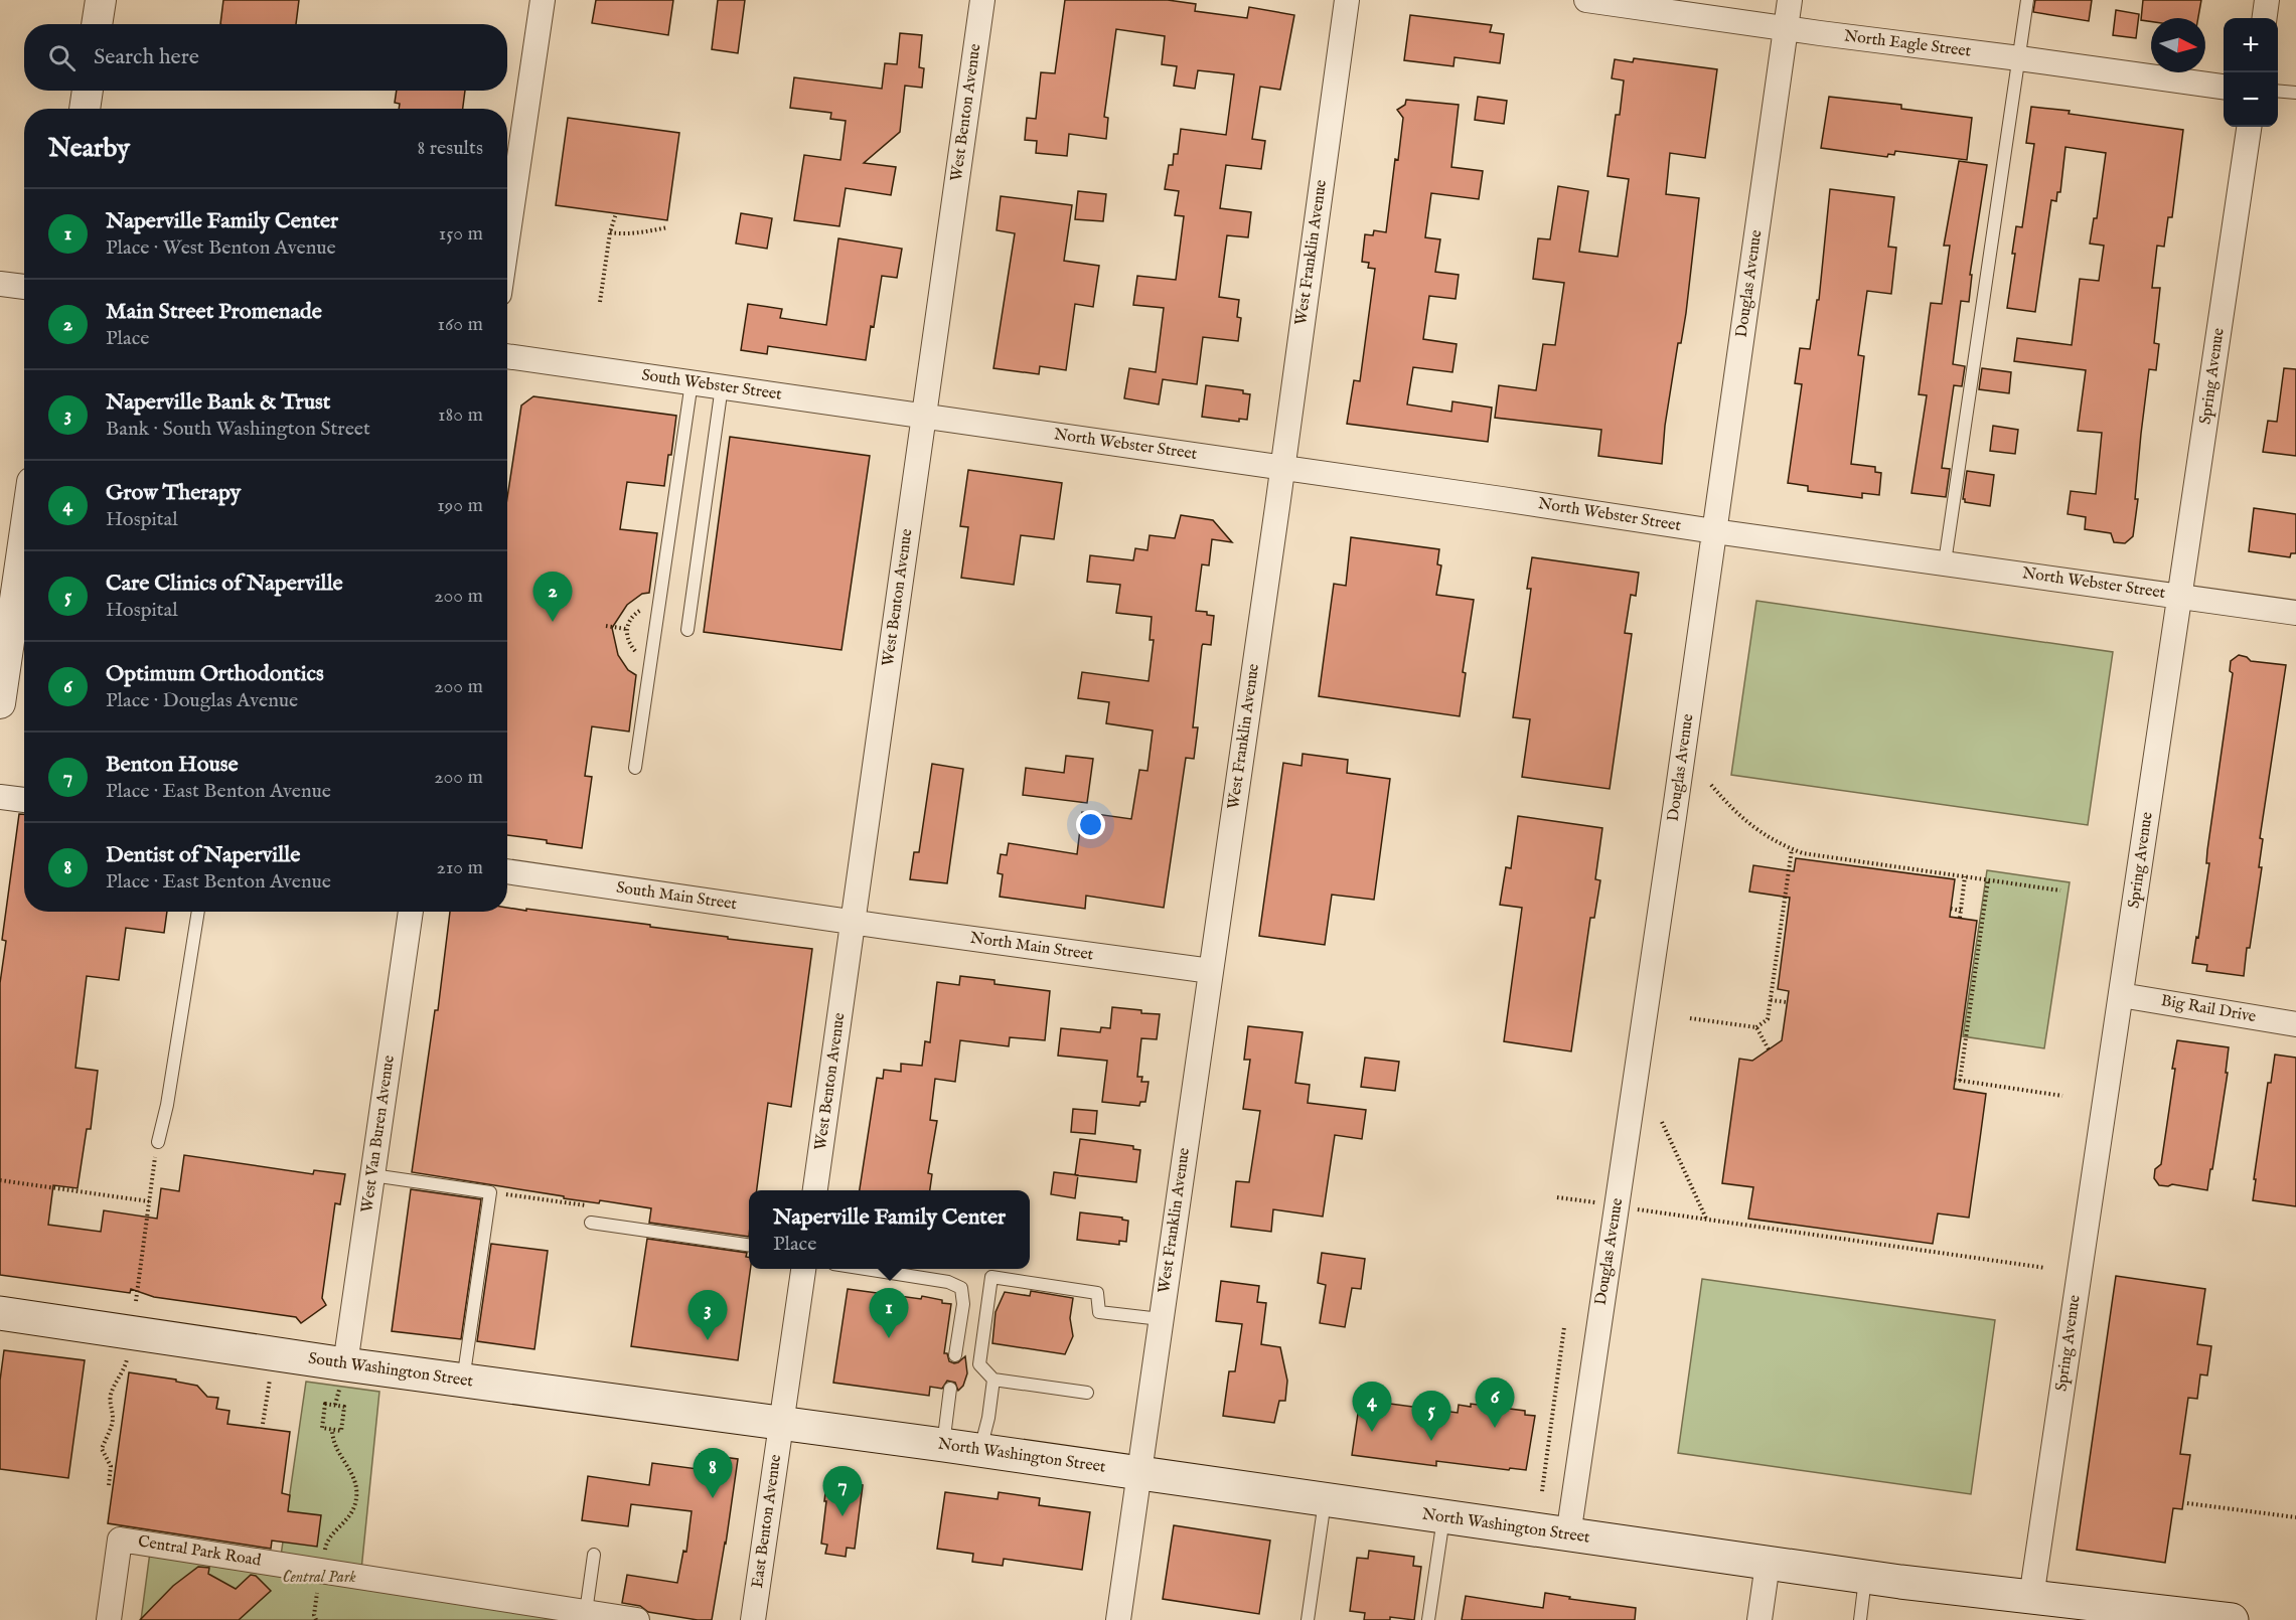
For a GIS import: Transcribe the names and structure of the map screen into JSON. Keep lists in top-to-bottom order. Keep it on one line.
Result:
{"streets":{"main road":["South Washington Street","North Washington Street"],"street":["North Eagle Street","West Benton Avenue","West Franklin Avenue","Douglas Avenue","Spring Avenue","South Webster Street","North Webster Street","South Main Street","North Main Street","Big Rail Drive","West Van Buren Avenue","East Benton Avenue","Central Park Road"]},"crossings":[["North Eagle Street","Douglas Avenue"],["West Benton Avenue","South Webster Street"],["West Benton Avenue","North Webster Street"],["West Benton Avenue","South Main Street"],["West Benton Avenue","North Main Street"],["West Franklin Avenue","North Webster Street"],["West Franklin Avenue","North Main Street"],["West Franklin Avenue","North Washington Street"],["Douglas Avenue","North Webster Street"],["Douglas Avenue","North Washington Street"],["Spring Avenue","North Webster Street"],["Spring Avenue","Big Rail Drive"],["Spring Avenue","North Washington Street"],["South Webster Street","North Webster Street"],["South Main Street","North Main Street"],["West Van Buren Avenue","South Washington Street"],["South Washington Street","North Washington Street"],["South Washington Street","East Benton Avenue"],["North Washington Street","East Benton Avenue"]],"parks":["Central Park"],"north":"right","page":{"map_buttons":["+","−"],"search":"Search here","heading":["Nearby","8 results"],"list":[{"mark":"1","name":"Naperville Family Center","note":"Place · West Benton Avenue","value":"150 m"},{"mark":"2","name":"Main Street Promenade","note":"Place","value":"160 m"},{"mark":"3","name":"Naperville Bank & Trust","note":"Bank · South Washington Street","value":"180 m"},{"mark":"4","name":"Grow Therapy","note":"Hospital","value":"190 m"},{"mark":"5","name":"Care Clinics of Naperville","note":"Hospital","value":"200 m"},{"mark":"6","name":"Optimum Orthodontics","note":"Place · Douglas Avenue","value":"200 m"},{"mark":"7","name":"Benton House","note":"Place · East Benton Avenue","value":"200 m"},{"mark":"8","name":"Dentist of Naperville","note":"Place · East Benton Avenue","value":"210 m"}],"pins":["2","1","3","6","4","5","8","7"],"popup":["Naperville Family Center","Place"]}}
